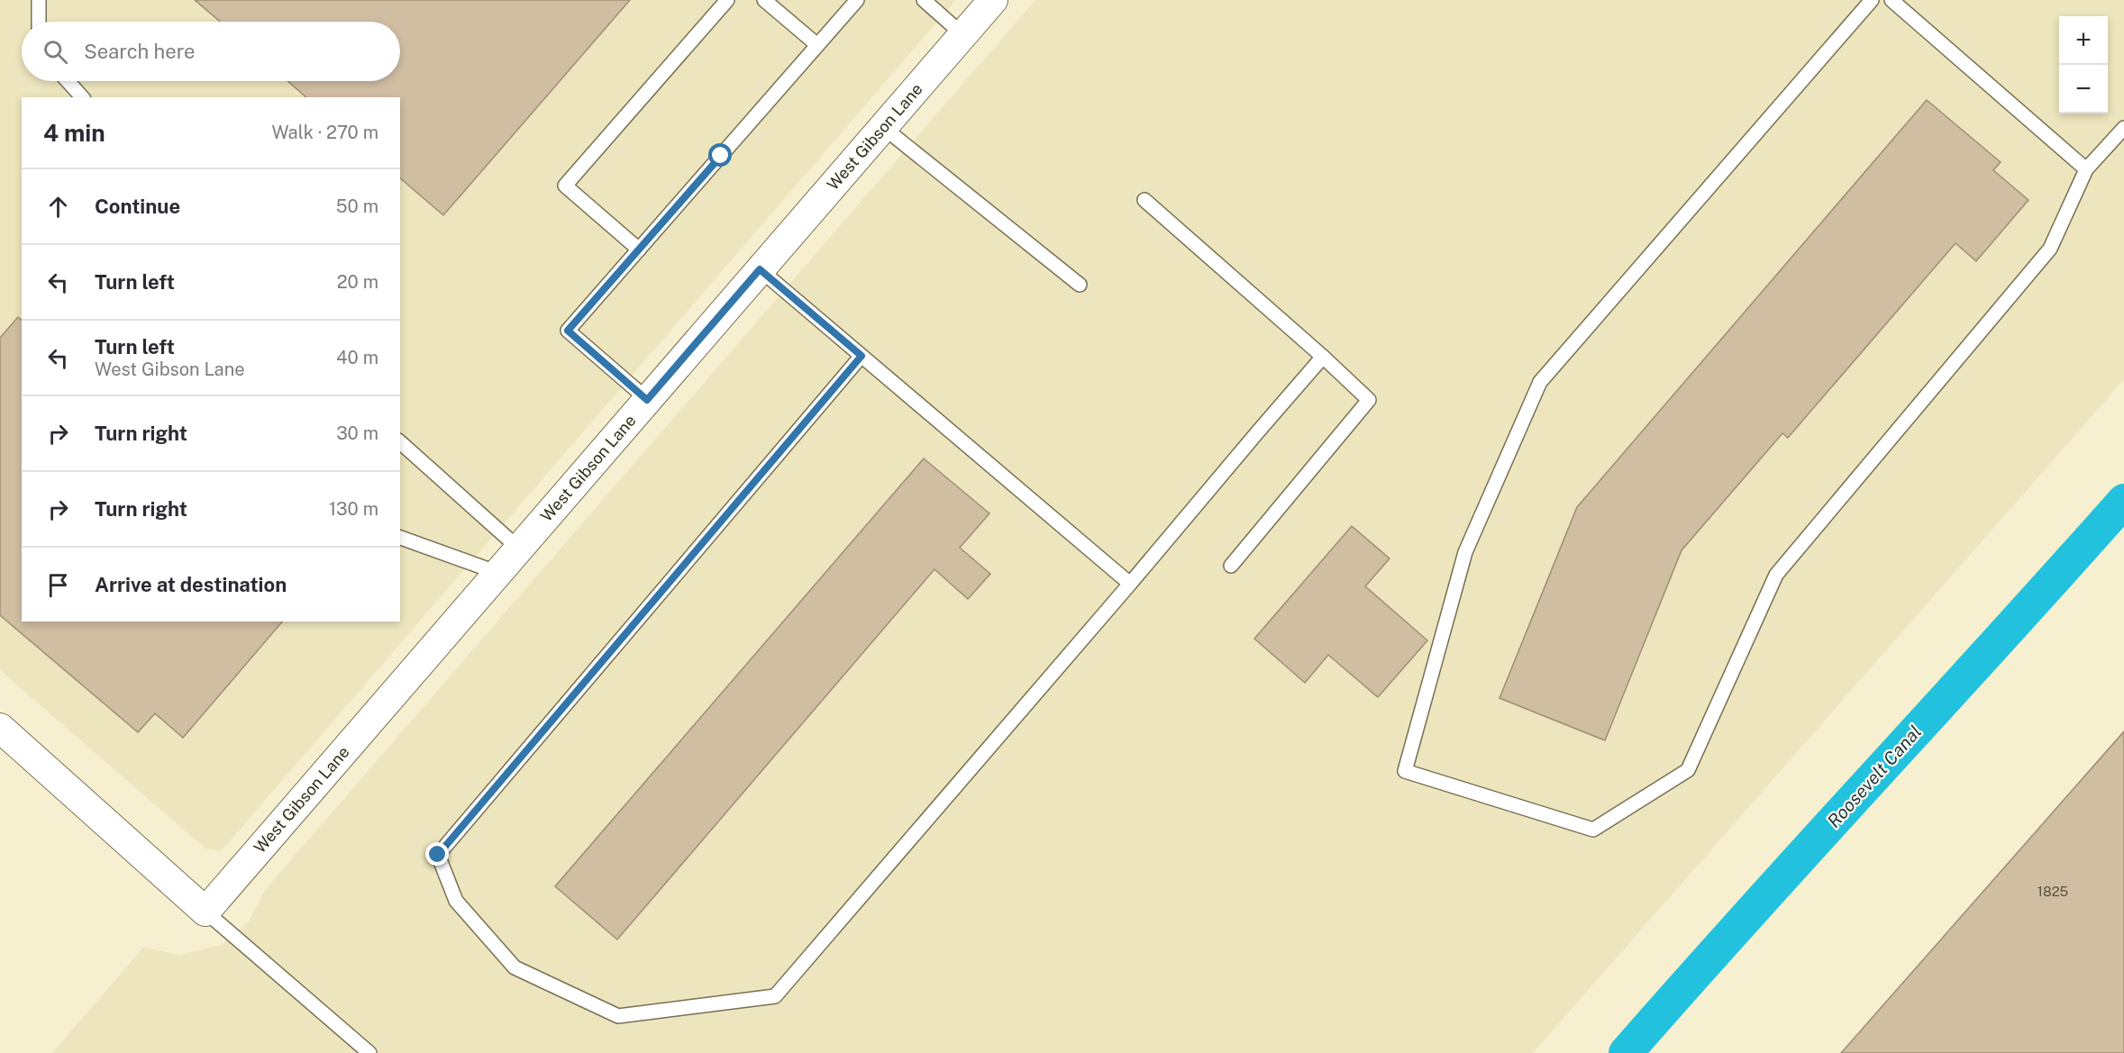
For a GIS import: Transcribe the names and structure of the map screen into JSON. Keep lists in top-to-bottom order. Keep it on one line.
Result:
{"streets":{"street":["West Gibson Lane"]},"water":["Roosevelt Canal"],"house_numbers":["1825"],"page":{"map_buttons":["+","−"],"search":"Search here","heading":["4 min","Walk · 270 m"],"list":[["Continue","50 m"],["Turn left","20 m"],["Turn left","West Gibson Lane","40 m"],["Turn right","30 m"],["Turn right","130 m"],"Arrive at destination"]}}
